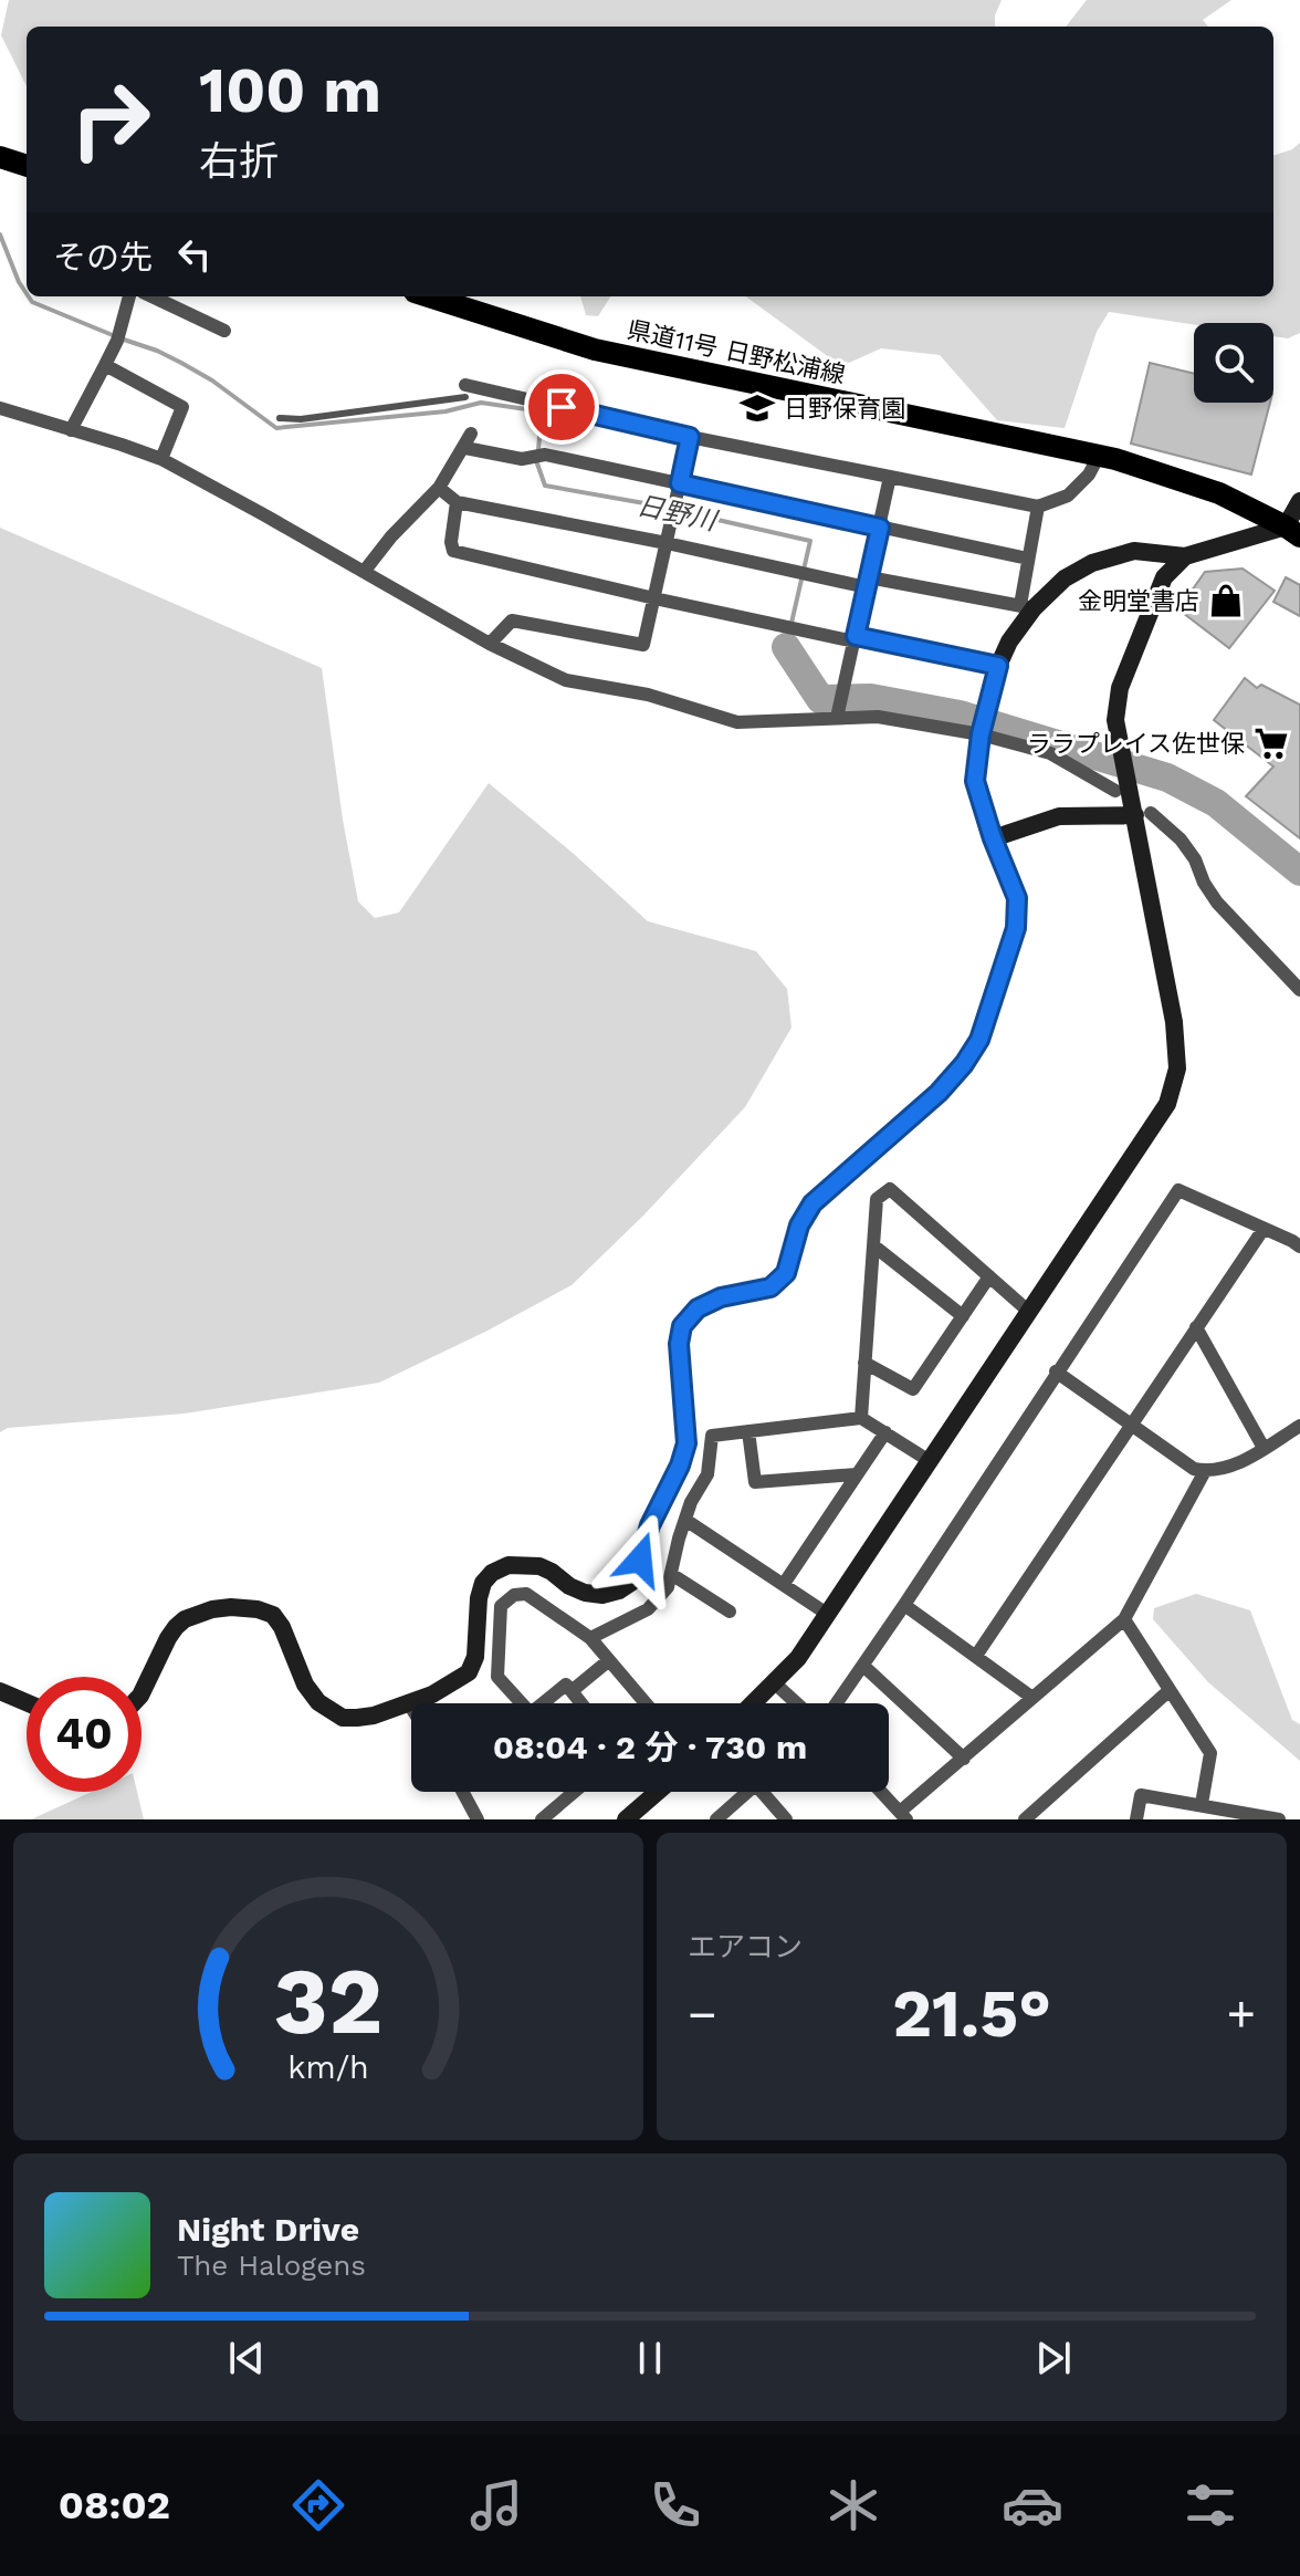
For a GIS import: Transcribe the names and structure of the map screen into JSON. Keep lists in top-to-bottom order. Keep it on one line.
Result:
{"streets":{"main road":["県道11号 日野松浦線"]},"water":["日野川"],"places":{"school or university":["日野保育園"],"shop":["金明堂書店"],"supermarket":["ララプレイス佐世保"]},"page":{"turn":["100 m","右折"],"then":"その先","limit":"40","trip":"08:04 · 2 分 · 730 m","tile":"エアコン","heat":["−","21.5°","+"],"song":["Night Drive","The Halogens"],"tabs":"08:02","gauge":["32","km/h"]}}
